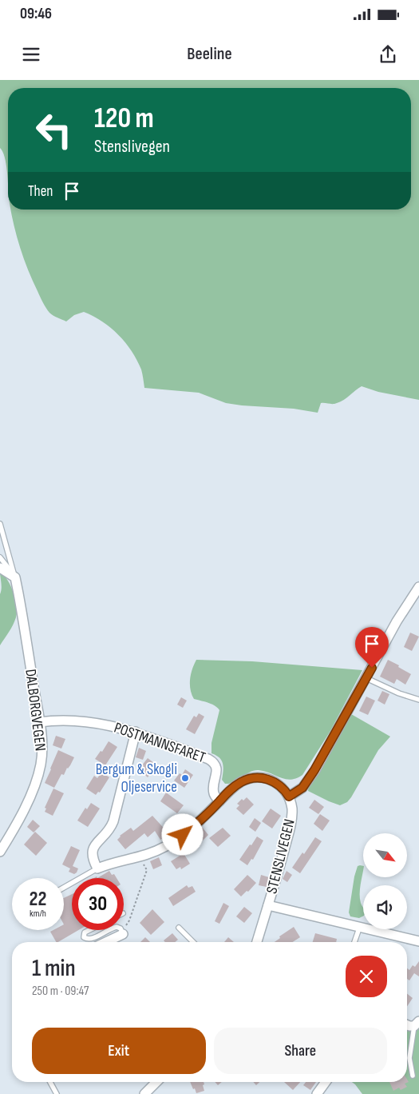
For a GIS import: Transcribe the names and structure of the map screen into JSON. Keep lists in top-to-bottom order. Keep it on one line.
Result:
{"streets":{"street":["DALBORGVEGEN","POSTMANNSFARET","STENSLIVEGEN"]},"crossings":[["DALBORGVEGEN","POSTMANNSFARET"]],"places":["Bergum & Skogli Oljeservice"],"north":"bottom right","page":{"status":"09:46","header":"Beeline","turn":["120 m","Stenslivegen"],"then":"Then","speed":"22 km/h","limit":"30","heading":["1 min","250 m · 09:47"],"buttons":["Exit","Share"]}}
